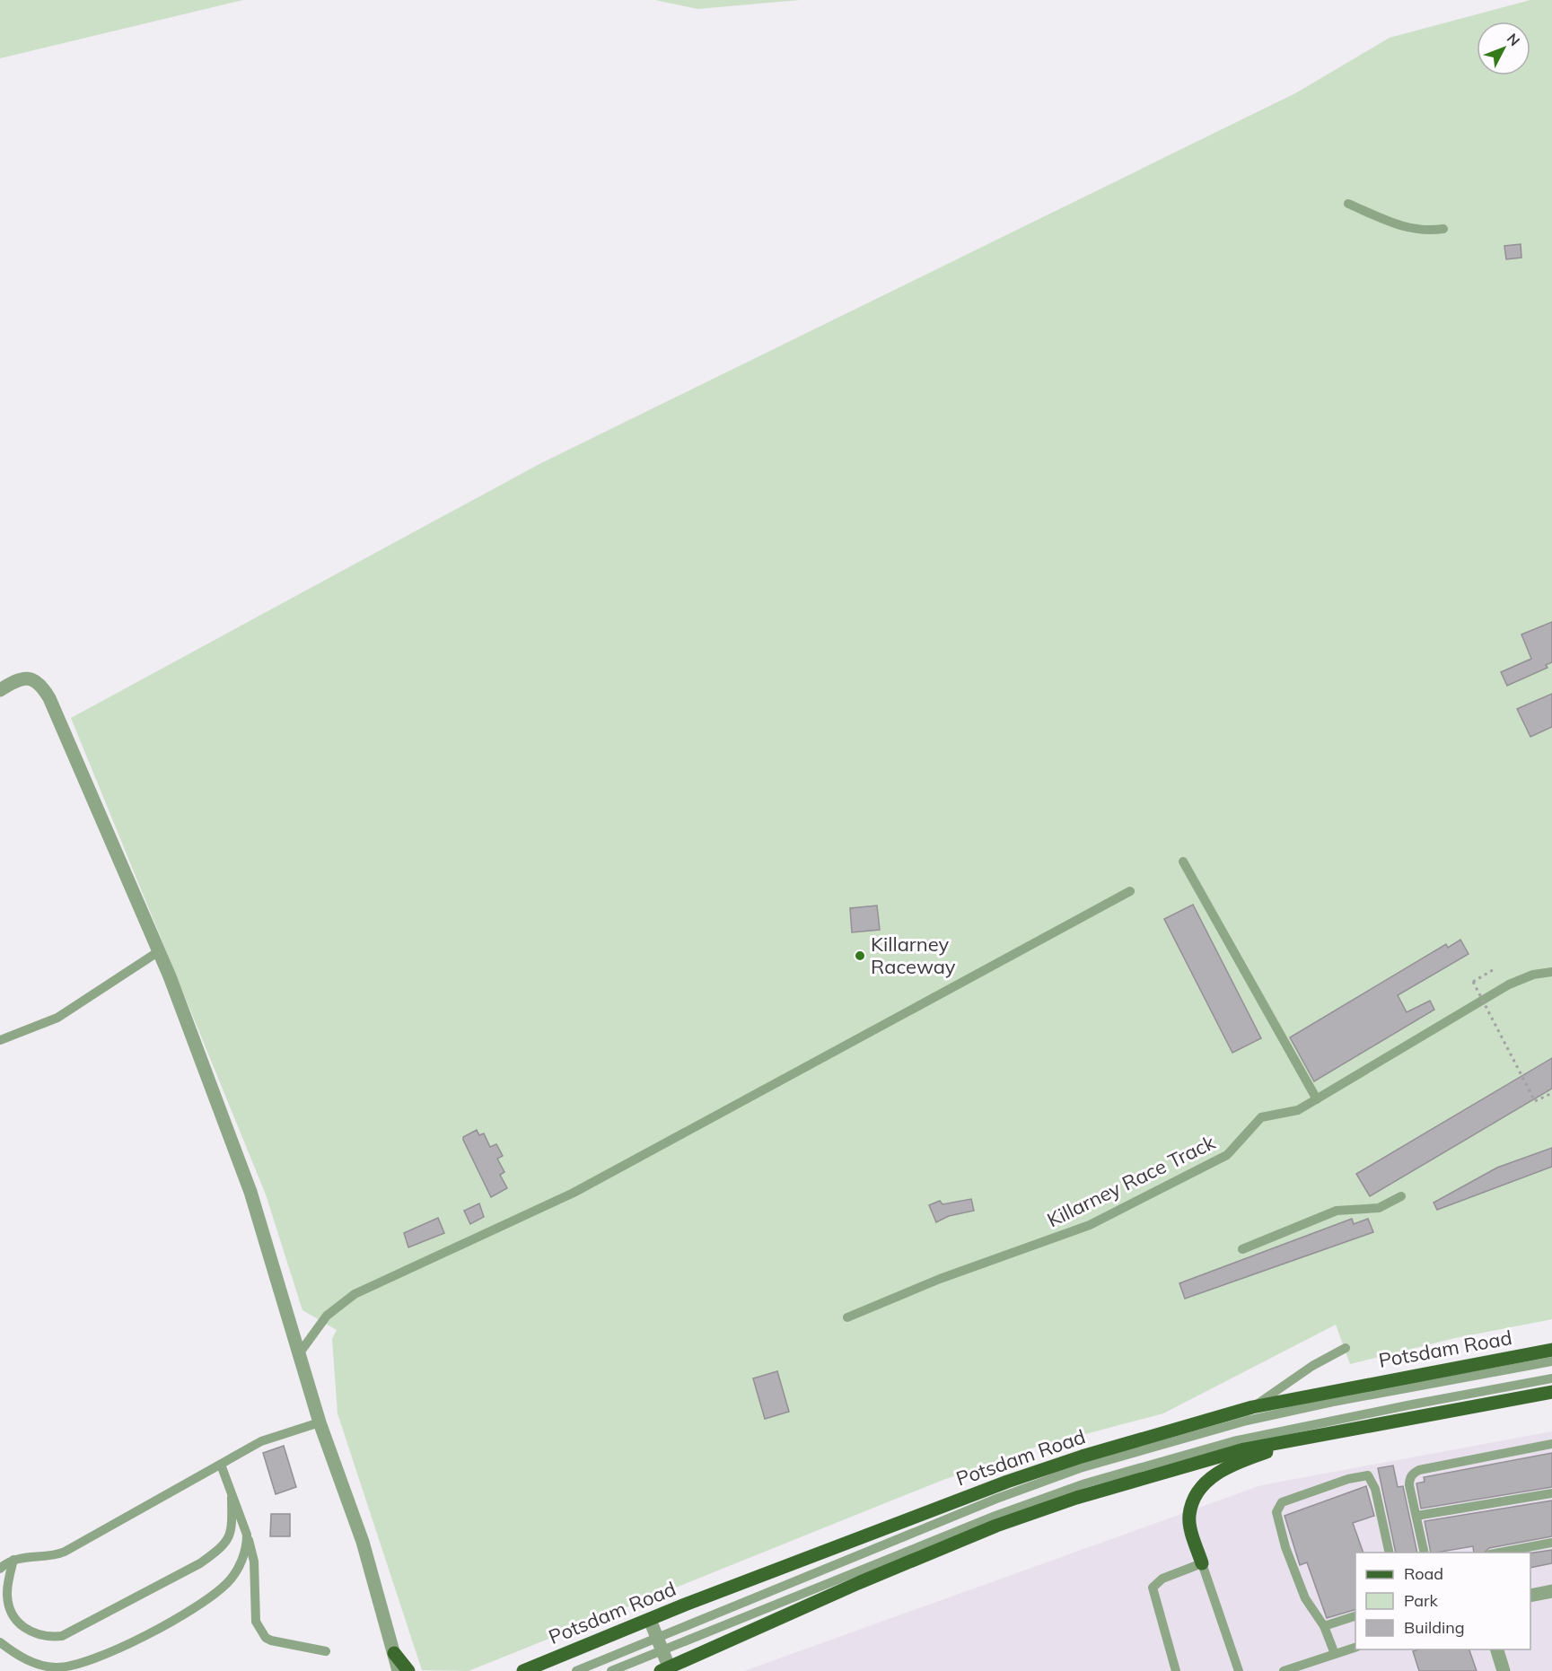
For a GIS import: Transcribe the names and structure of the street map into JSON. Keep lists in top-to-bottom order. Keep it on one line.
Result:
{"streets":{"main road":["Potsdam Road"],"lane":["Killarney Race Track"]},"places":["Killarney Raceway"],"legend":["Road","Park","Building"],"north":"top right"}
